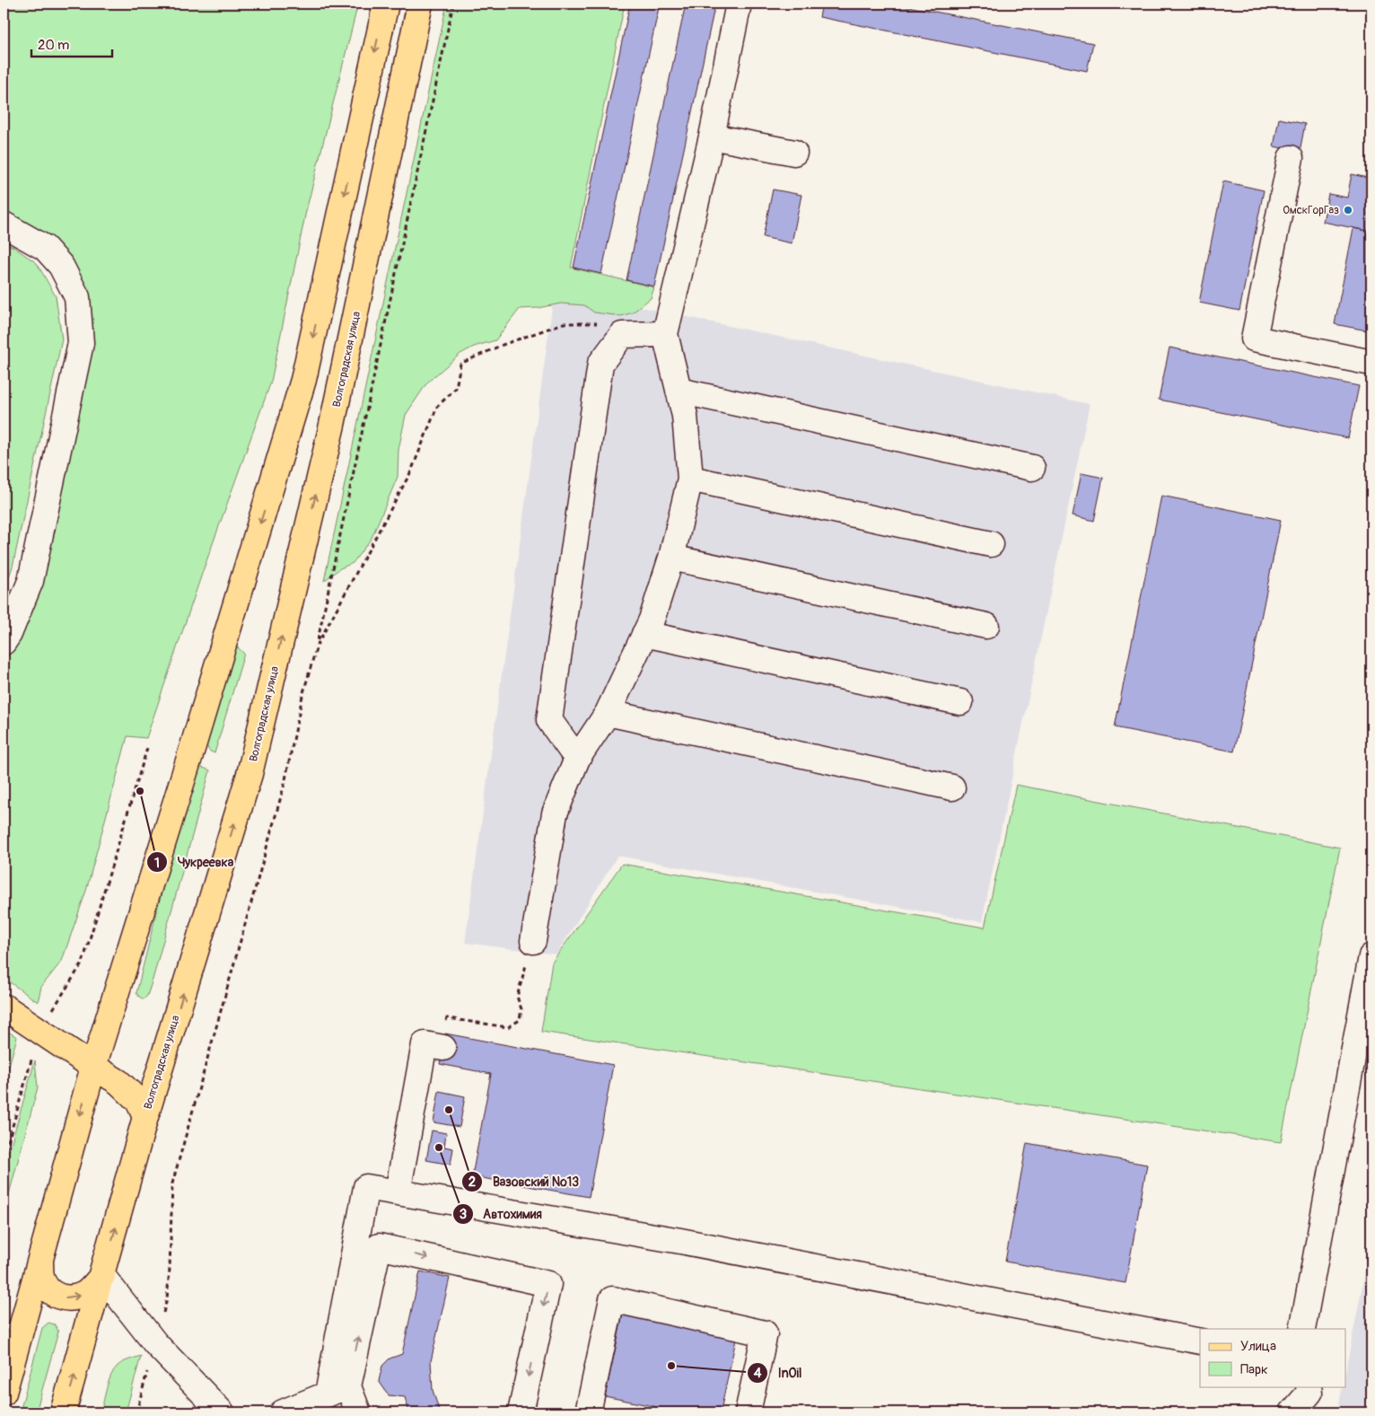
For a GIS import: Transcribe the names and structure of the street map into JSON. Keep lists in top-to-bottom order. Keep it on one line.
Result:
{"streets":{"main road":["Волгоградская улица"]},"places":["ОмскГорГаз","Чукреевка","Вазовский №13","Автохимия","InOil"],"legend":["Улица","Парк"],"scale_bar":"20 m"}
